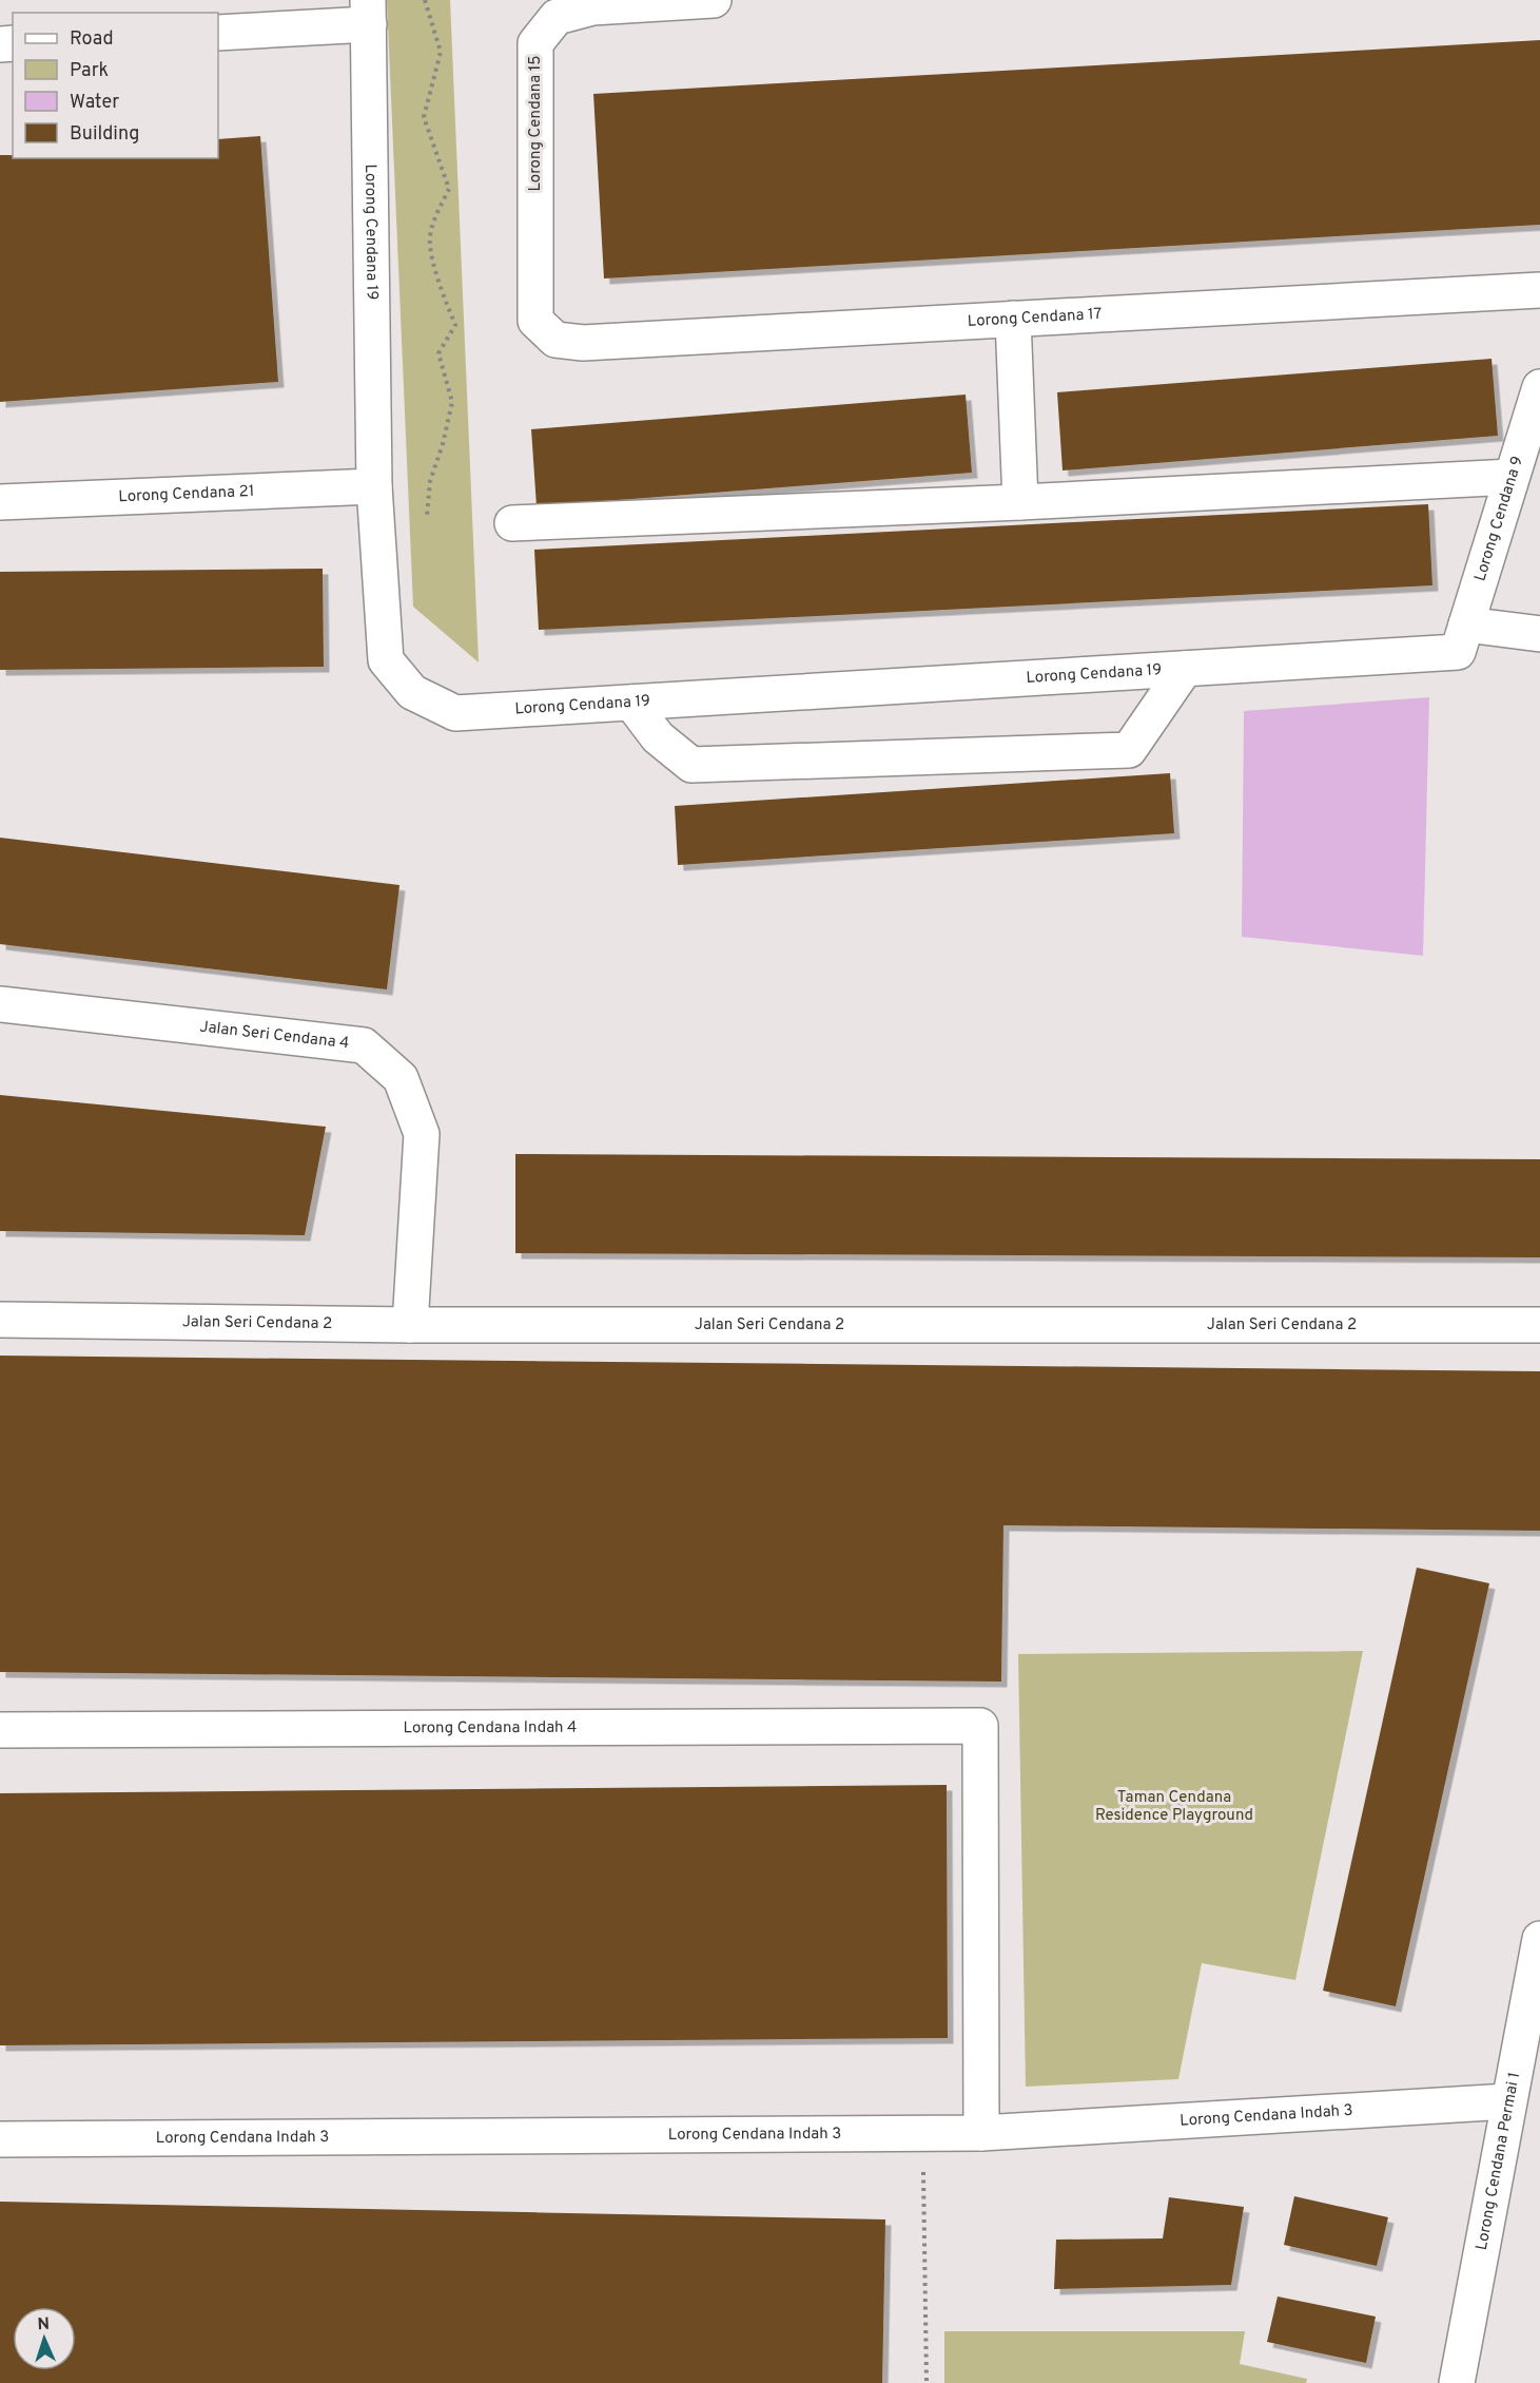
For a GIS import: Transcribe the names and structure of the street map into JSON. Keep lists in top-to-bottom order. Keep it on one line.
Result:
{"streets":{"street":["Lorong Cendana 15","Lorong Cendana 19","Lorong Cendana 17","Lorong Cendana 21","Lorong Cendana 9","Jalan Seri Cendana 4","Jalan Seri Cendana 2","Lorong Cendana Indah 4","Lorong Cendana Indah 3","Lorong Cendana Permai 1"]},"crossings":[["Lorong Cendana 15","Lorong Cendana 17"],["Lorong Cendana 19","Lorong Cendana 21"],["Lorong Cendana 19","Lorong Cendana 9"],["Jalan Seri Cendana 4","Jalan Seri Cendana 2"],["Lorong Cendana Indah 4","Lorong Cendana Indah 3"],["Lorong Cendana Indah 3","Lorong Cendana Permai 1"]],"parks":["Taman Cendana Residence Playground"],"legend":["Road","Park","Water","Building"],"north":"top"}
